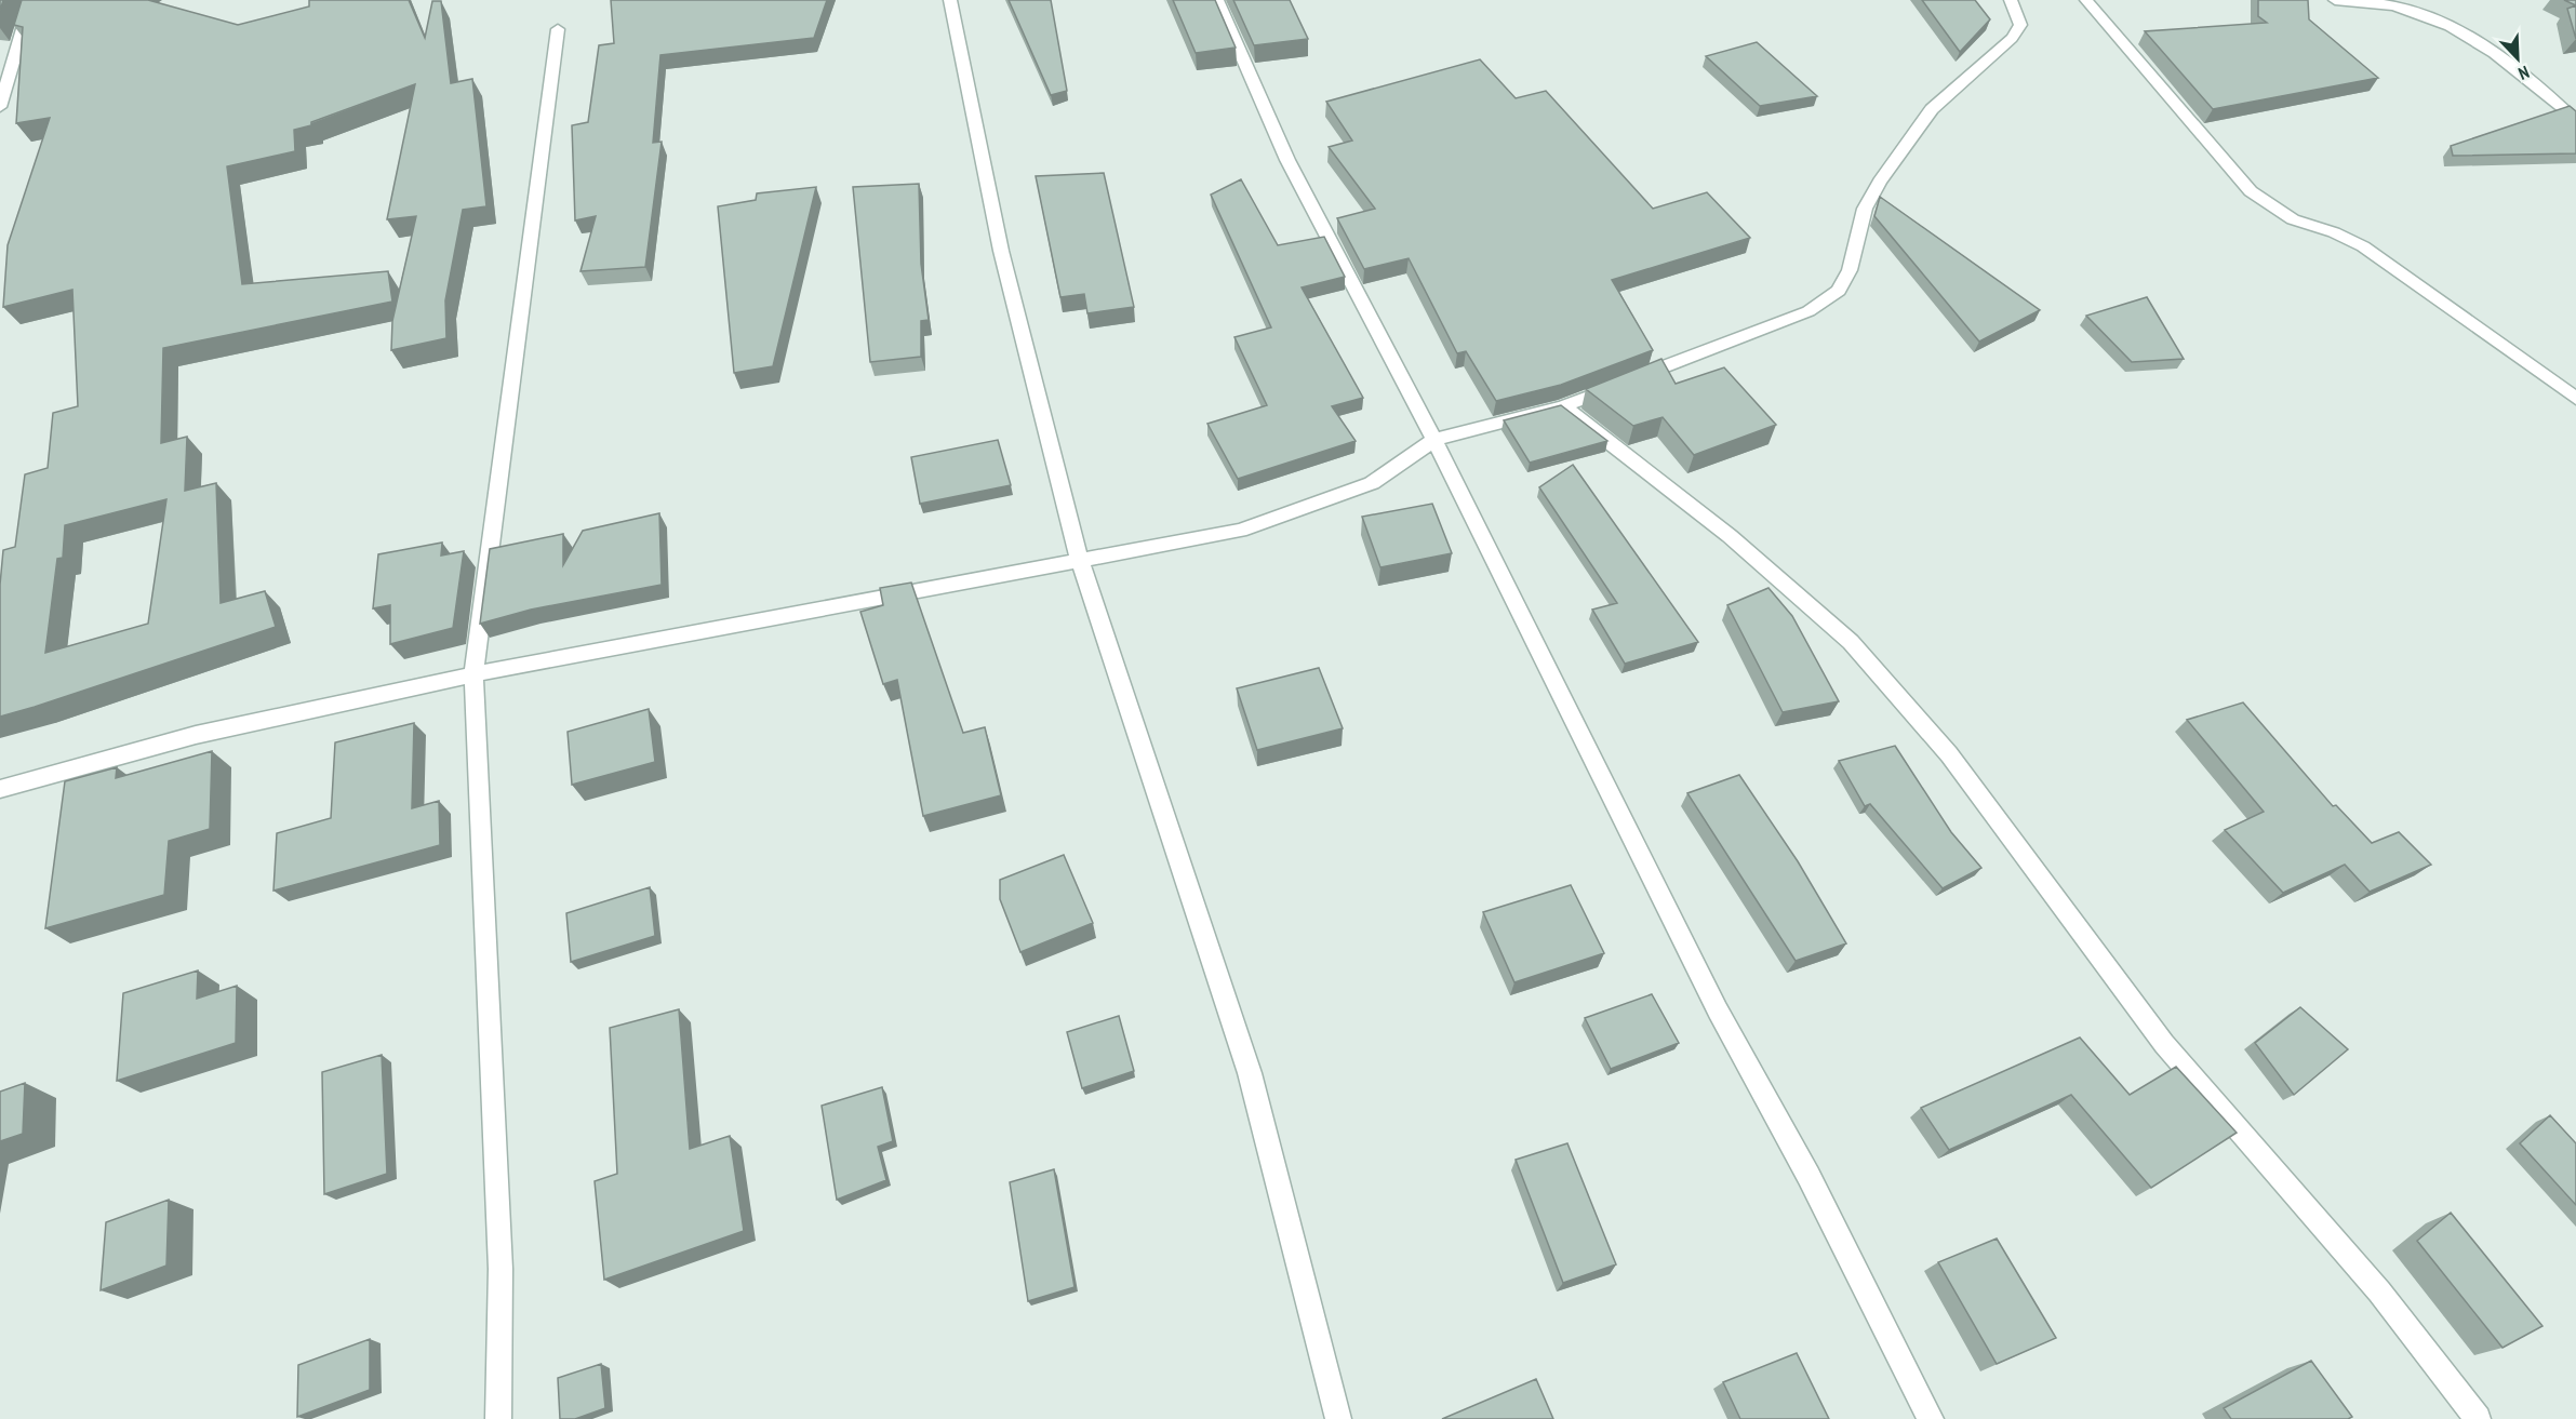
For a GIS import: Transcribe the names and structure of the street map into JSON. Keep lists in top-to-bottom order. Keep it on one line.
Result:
{"north":"bottom right"}
